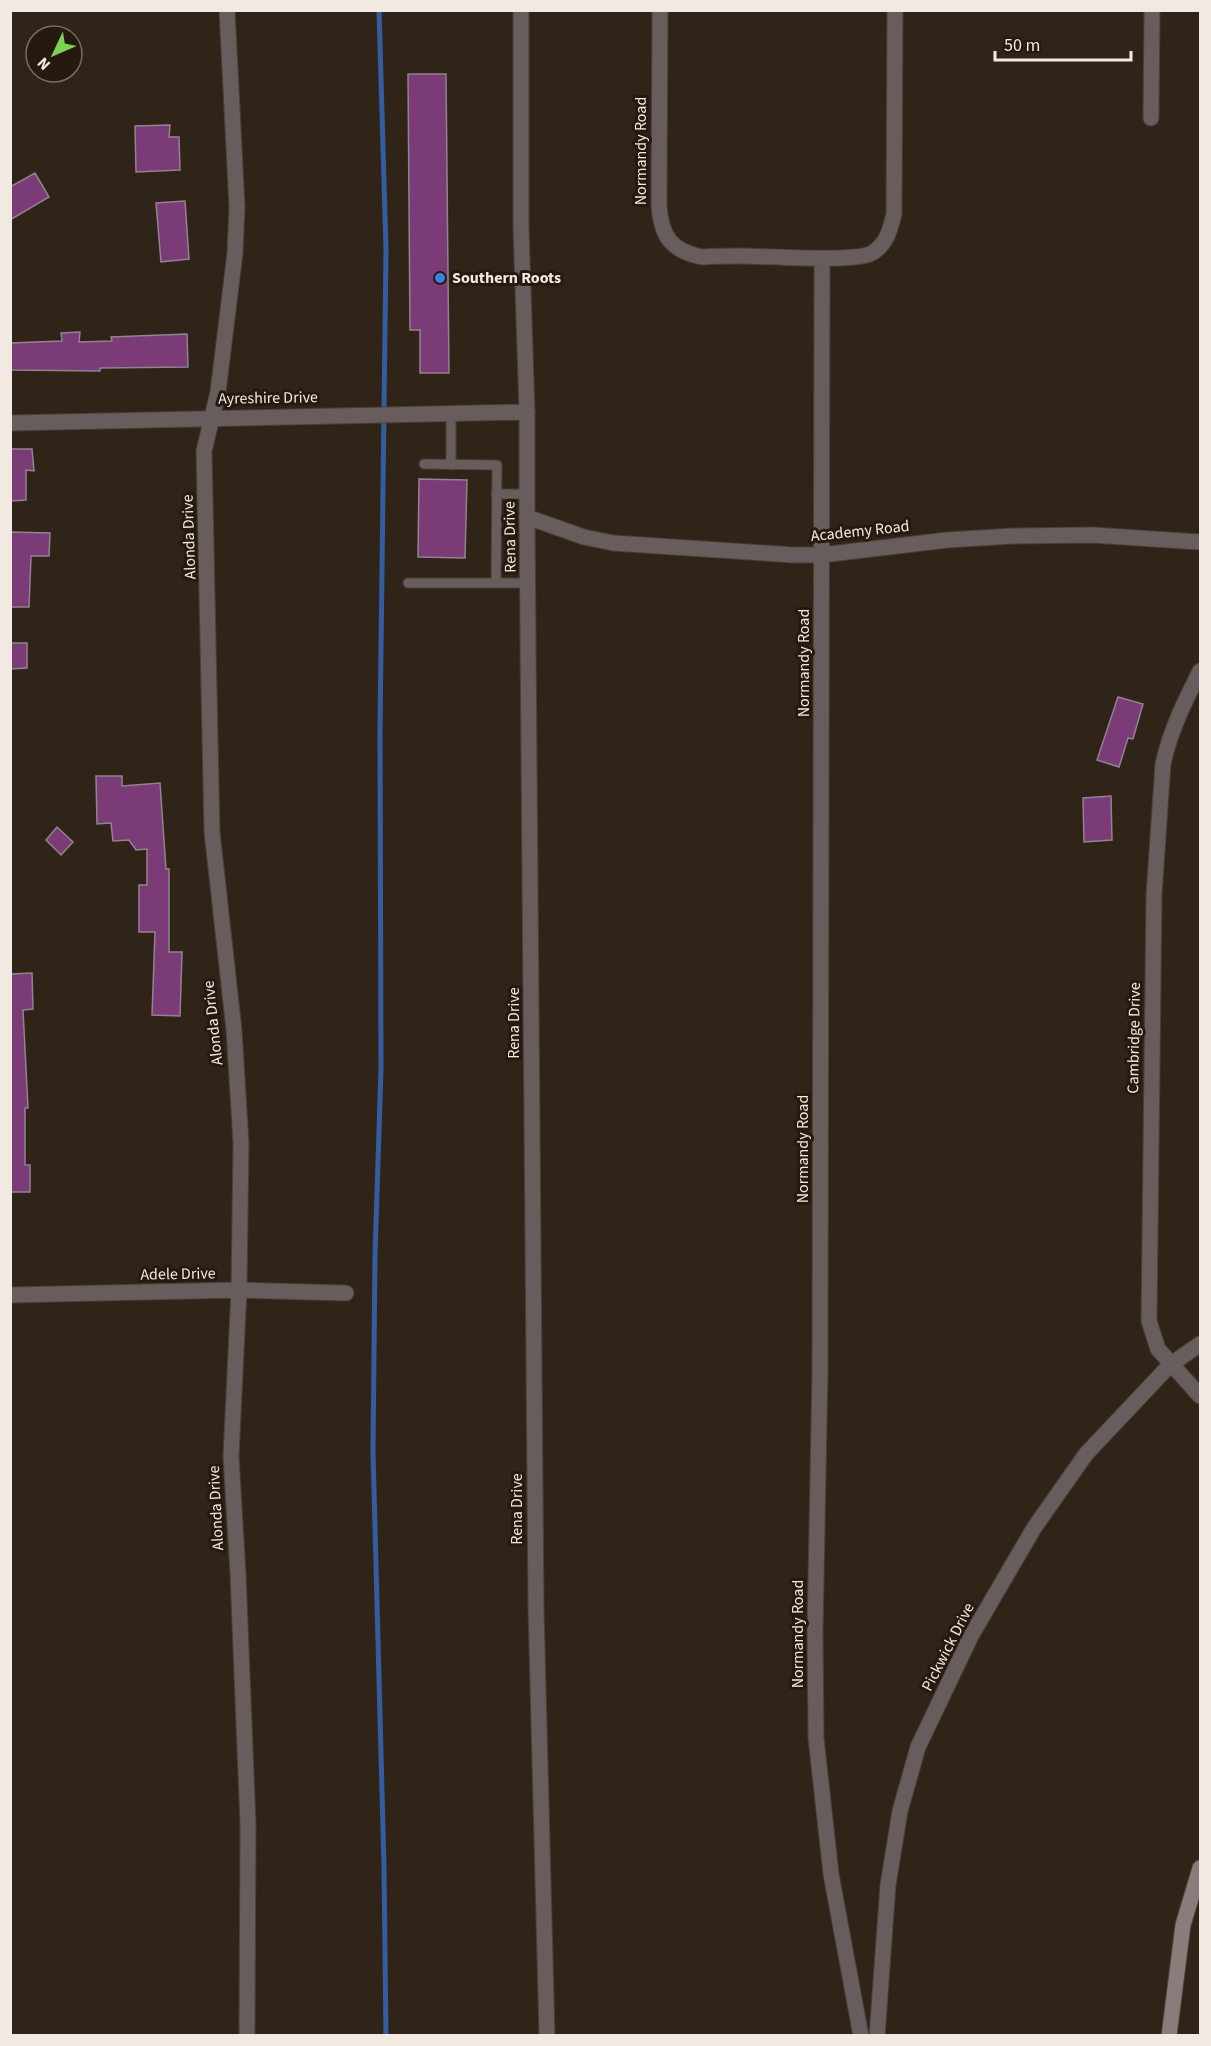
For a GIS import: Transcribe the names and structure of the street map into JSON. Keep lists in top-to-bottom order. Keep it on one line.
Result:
{"streets":{"street":["Normandy Road","Ayreshire Drive","Academy Road","Alonda Drive","Rena Drive","Cambridge Drive","Adele Drive","Pickwick Drive"]},"crossings":[["Normandy Road","Academy Road"],["Ayreshire Drive","Alonda Drive"],["Ayreshire Drive","Rena Drive"],["Academy Road","Rena Drive"],["Alonda Drive","Adele Drive"],["Cambridge Drive","Pickwick Drive"]],"places":["Southern Roots"],"scale_bar":"50 m","north":"bottom left"}
